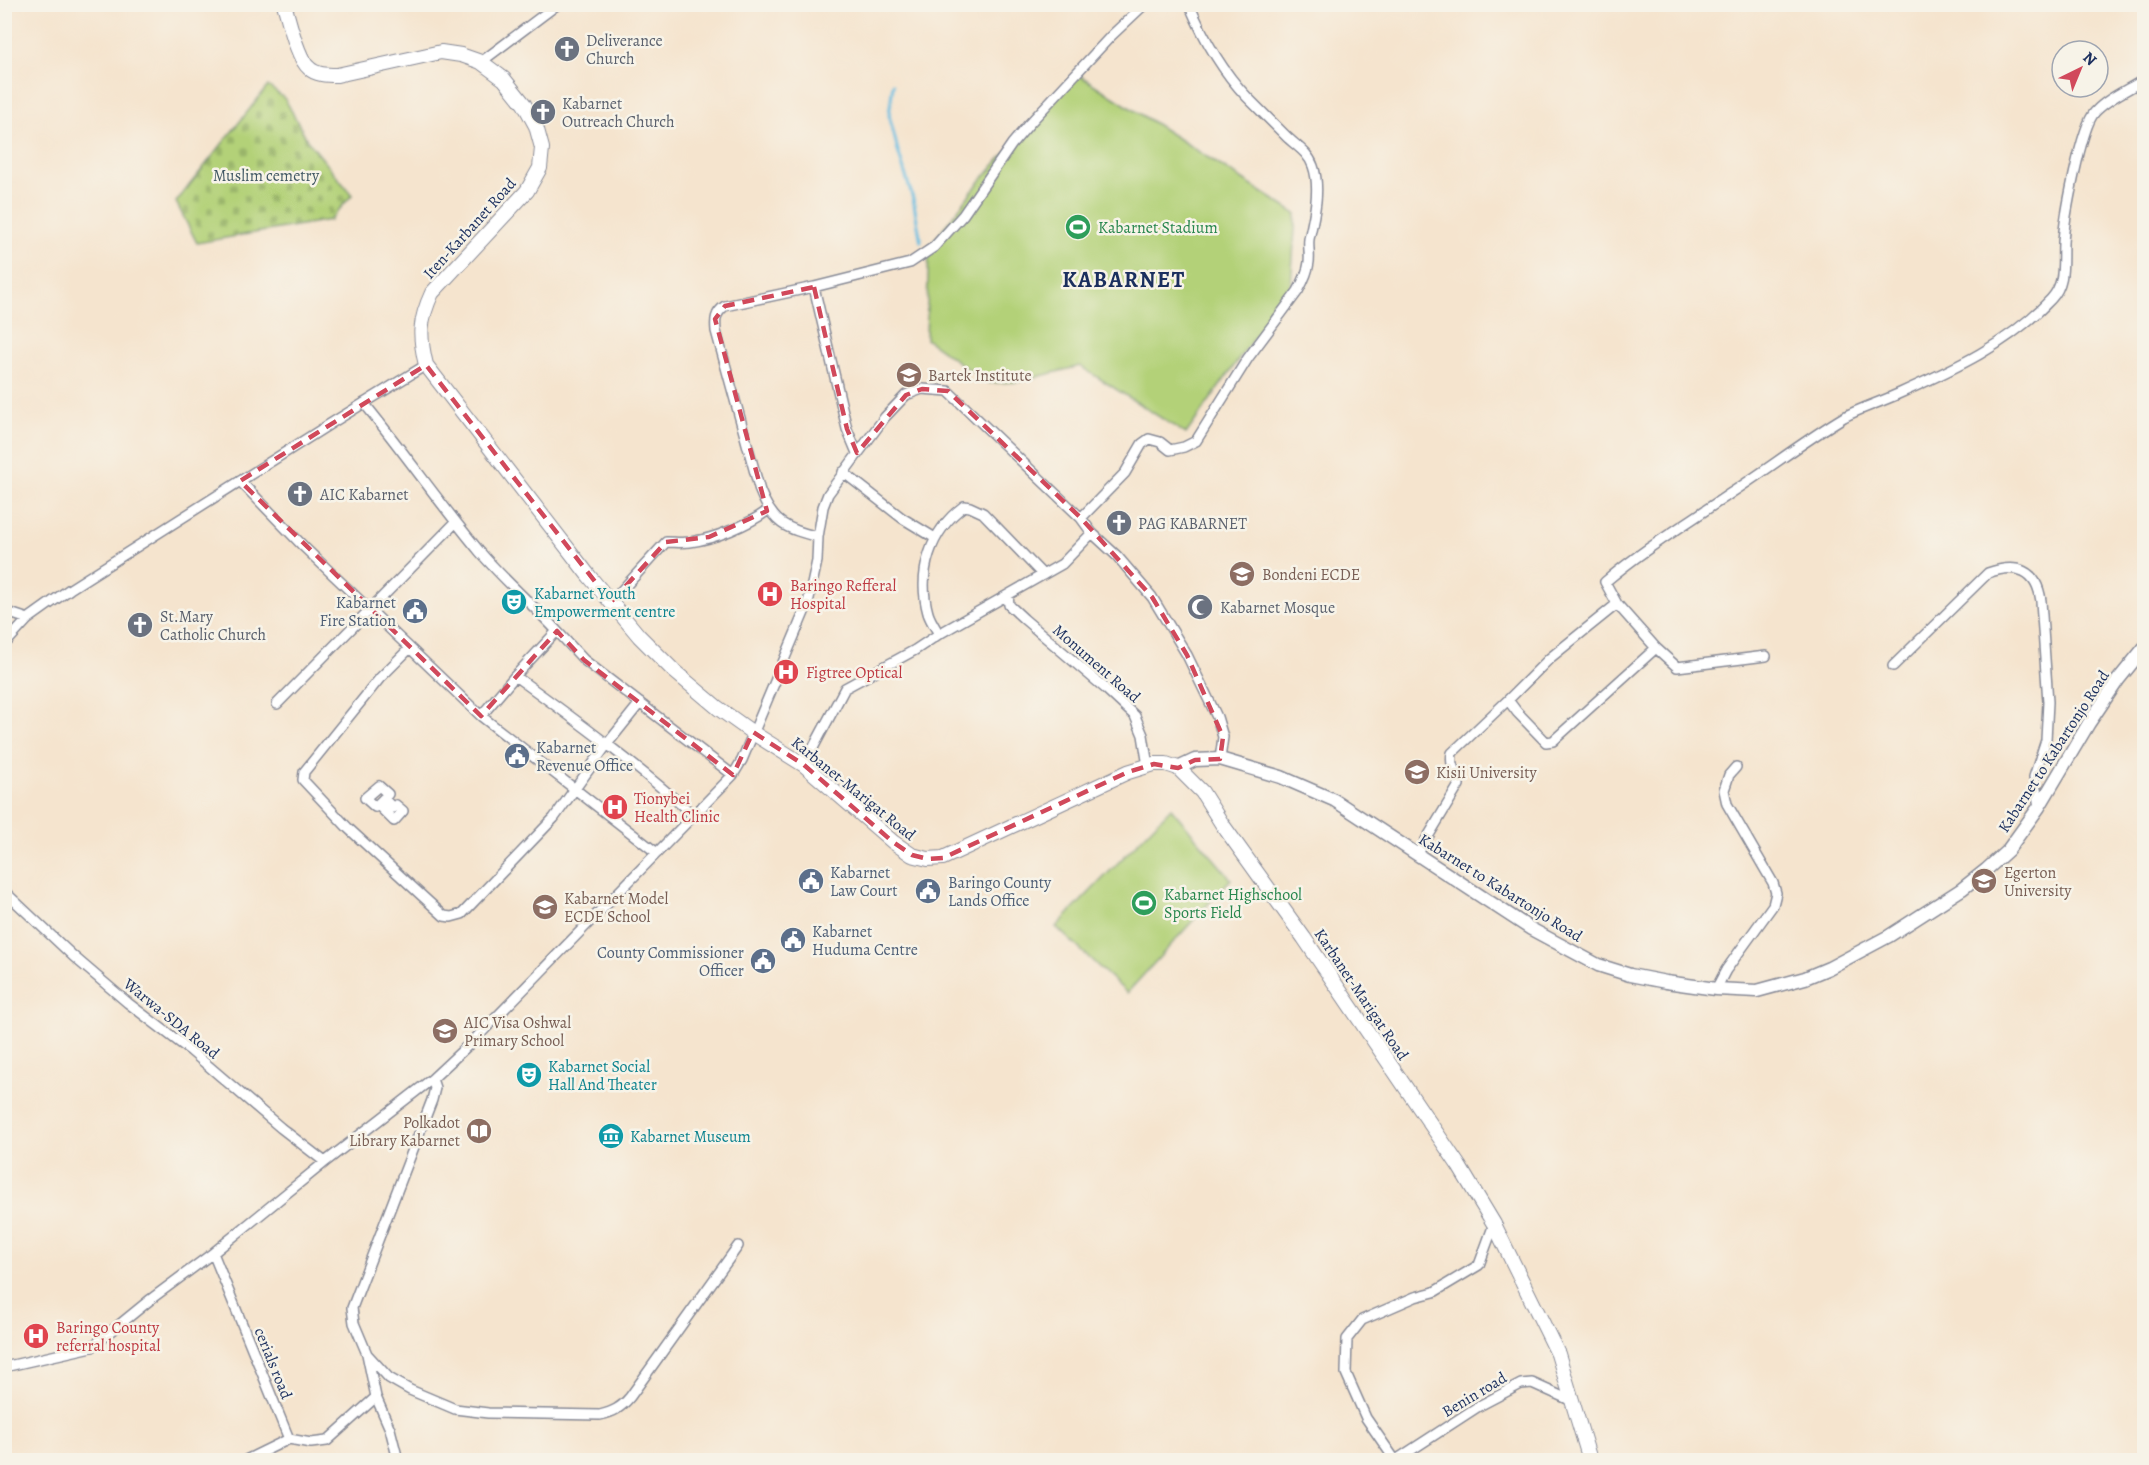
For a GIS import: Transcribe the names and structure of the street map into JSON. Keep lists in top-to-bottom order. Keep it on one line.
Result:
{"streets":{"main road":["Iten-Karbanet Road","Kabarnet to Kabartonjo Road","Karbanet-Marigat Road"],"street":["Monument Road","Warwa-SDA Road","cerials road","Benin road"]},"crossings":[["Iten-Karbanet Road","Karbanet-Marigat Road"],["Monument Road","Karbanet-Marigat Road"],["Kabarnet to Kabartonjo Road","Karbanet-Marigat Road"],["Karbanet-Marigat Road","Benin road"]],"districts":["KABARNET"],"parks":["Muslim cemetry"],"places":{"church":["Deliverance Church","Kabarnet Outreach Church","AIC Kabarnet","PAG KABARNET","St.Mary Catholic Church"],"sports":["Kabarnet Stadium","Kabarnet Highschool Sports Field"],"school or university":["Bartek Institute","Bondeni ECDE","Kisii University","Egerton University","Kabarnet Model ECDE School","AIC Visa Oshwal Primary School"],"hospital":["Baringo Refferal Hospital","Figtree Optical","Tionybei Health Clinic","Baringo County referral hospital"],"theatre":["Kabarnet Youth Empowerment centre","Kabarnet Social Hall And Theater"],"mosque":["Kabarnet Mosque"],"public building":["Kabarnet Fire Station","Kabarnet Revenue Office","Kabarnet Law Court","Baringo County Lands Office","Kabarnet Huduma Centre","County Commissioner Officer"],"library":["Polkadot Library Kabarnet"],"museum":["Kabarnet Museum"]},"north":"top right"}
